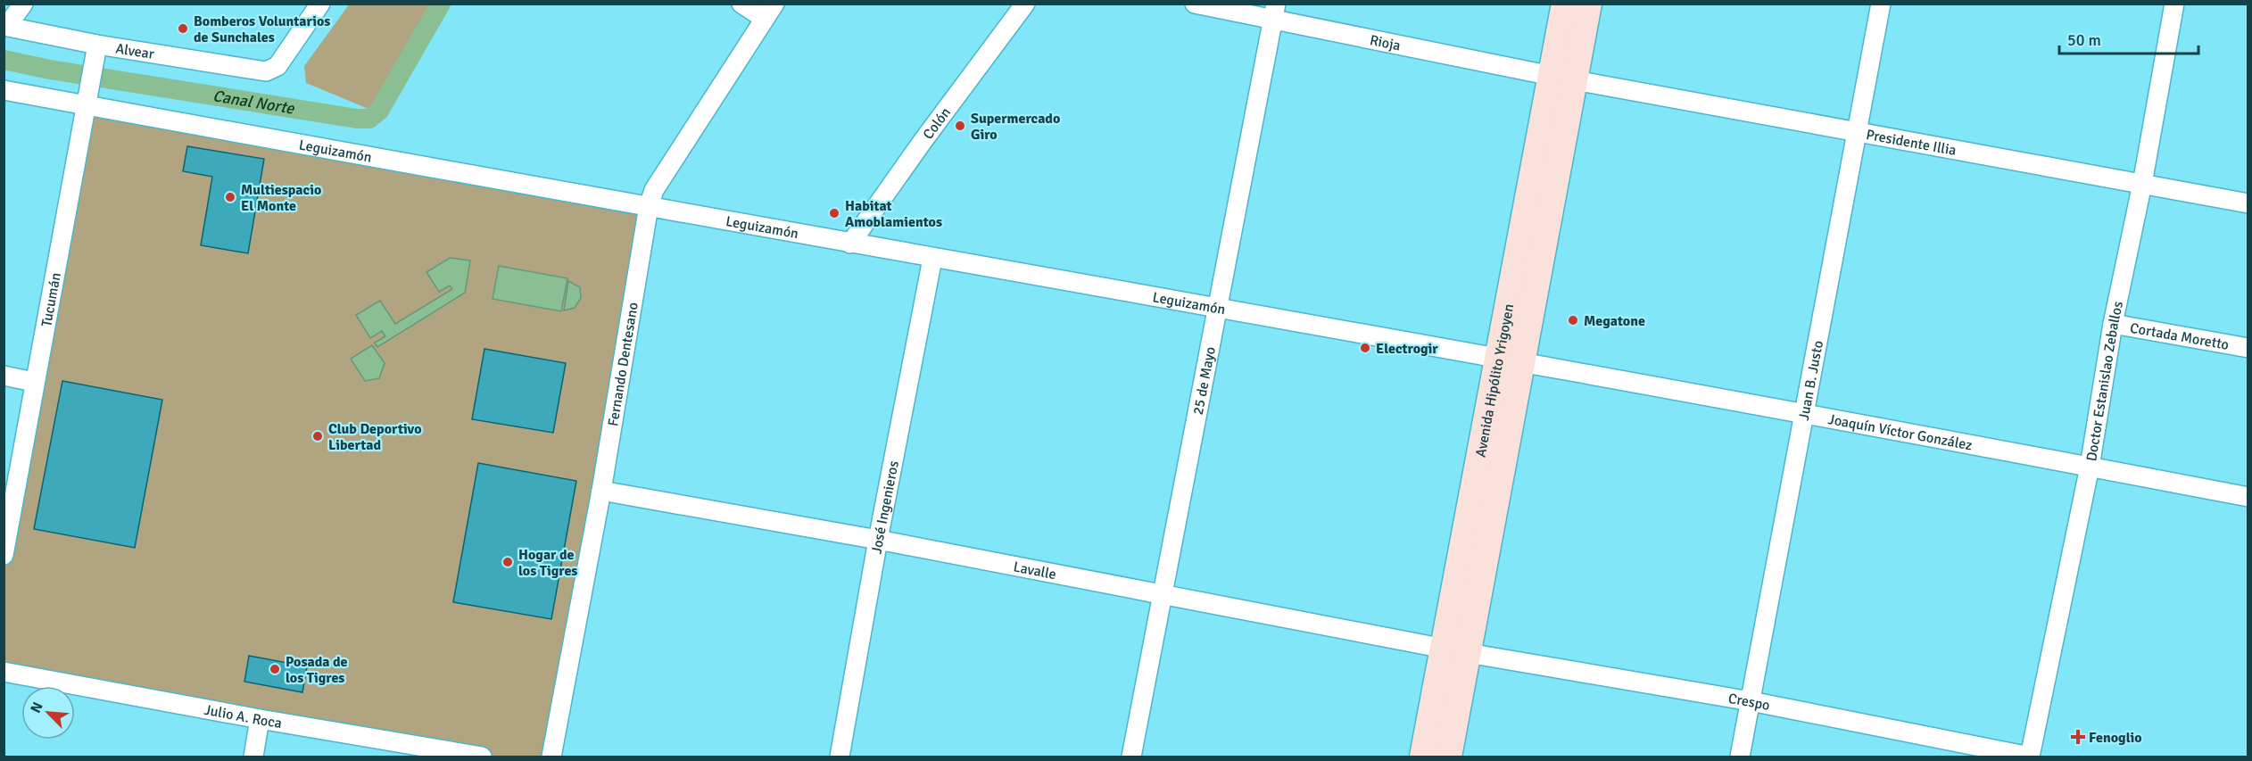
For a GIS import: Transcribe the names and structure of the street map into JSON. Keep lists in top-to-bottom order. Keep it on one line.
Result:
{"streets":{"street":["Rioja","Alvear","Colón","Presidente Illia","Leguizamón","Tucumán","Cortada Moretto","Fernando Dentesano","25 de Mayo","Avenida Hipólito Yrigoyen","Juan B. Justo","Doctor Estanislao Zeballos","Joaquín Víctor González","José Ingenieros","Lavalle","Crespo","Julio A. Roca"]},"crossings":[["Rioja","Presidente Illia"],["Rioja","25 de Mayo"],["Rioja","Avenida Hipólito Yrigoyen"],["Alvear","Tucumán"],["Colón","Leguizamón"],["Presidente Illia","Avenida Hipólito Yrigoyen"],["Presidente Illia","Juan B. Justo"],["Presidente Illia","Doctor Estanislao Zeballos"],["Leguizamón","Tucumán"],["Leguizamón","Fernando Dentesano"],["Leguizamón","25 de Mayo"],["Leguizamón","Avenida Hipólito Yrigoyen"],["Leguizamón","Joaquín Víctor González"],["Leguizamón","José Ingenieros"],["Cortada Moretto","Doctor Estanislao Zeballos"],["Fernando Dentesano","Lavalle"],["25 de Mayo","Lavalle"],["Avenida Hipólito Yrigoyen","Joaquín Víctor González"],["Avenida Hipólito Yrigoyen","Lavalle"],["Avenida Hipólito Yrigoyen","Crespo"],["Juan B. Justo","Joaquín Víctor González"],["Juan B. Justo","Crespo"],["Doctor Estanislao Zeballos","Joaquín Víctor González"],["Doctor Estanislao Zeballos","Crespo"],["José Ingenieros","Lavalle"],["Lavalle","Crespo"]],"water":["Canal Norte"],"places":{"other":["Bomberos Voluntarios de Sunchales","Supermercado Giro","Multiespacio El Monte","Habitat Amoblamientos","Megatone","Electrogir","Club Deportivo Libertad","Hogar de los Tigres","Posada de los Tigres"],"health":["Fenoglio"]},"scale_bar":"50 m","north":"top left"}
